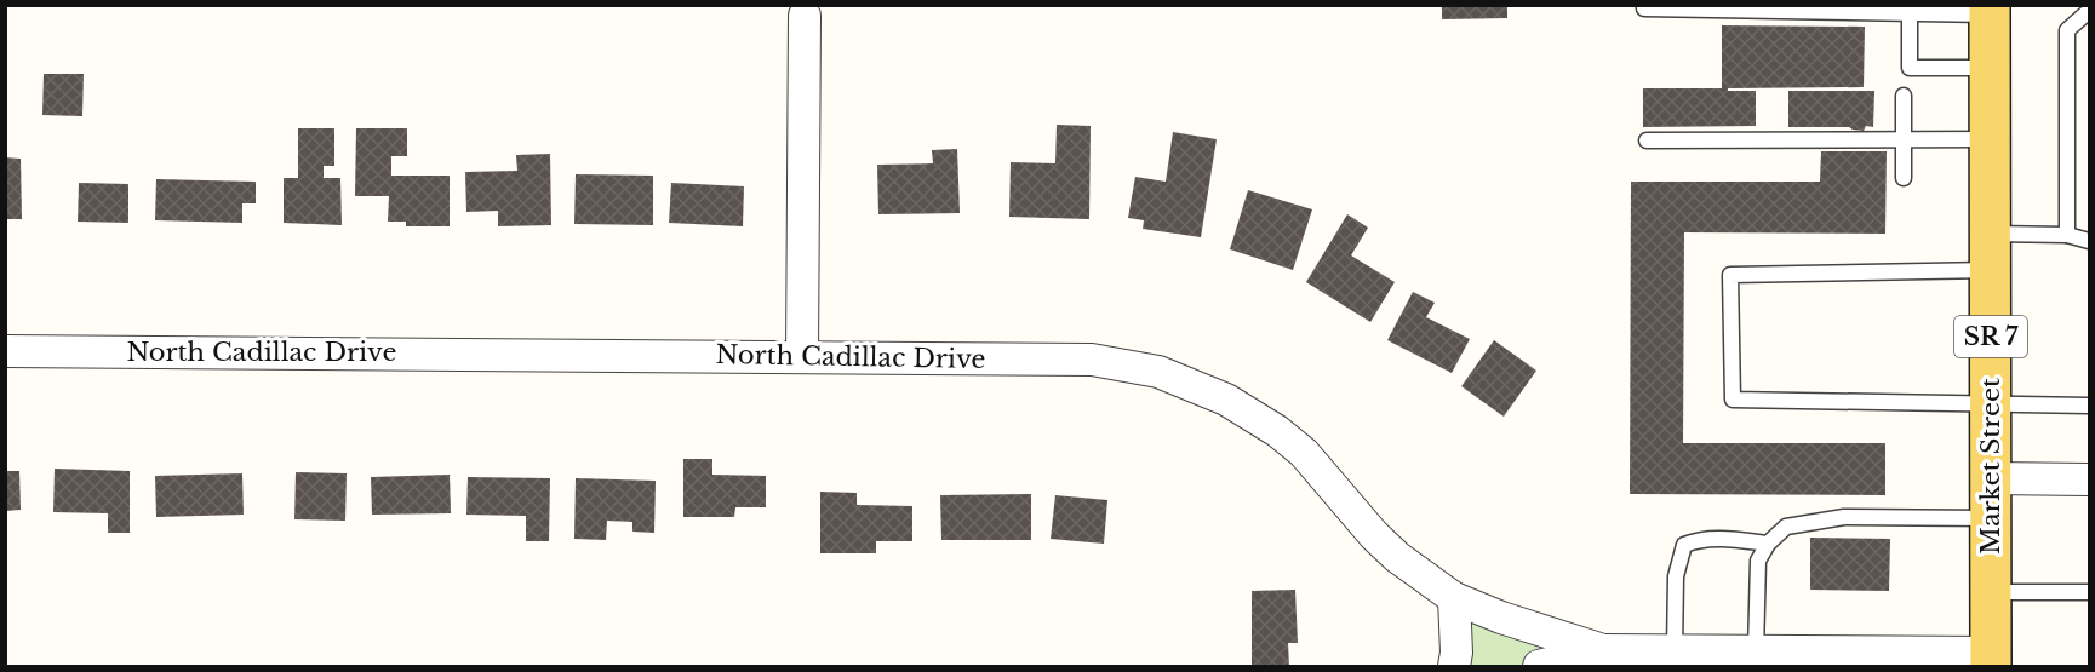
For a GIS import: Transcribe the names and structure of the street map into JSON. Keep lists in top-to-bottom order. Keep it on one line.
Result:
{"streets":{"main road":["SR 7","Market Street"],"street":["North Cadillac Drive"]}}
